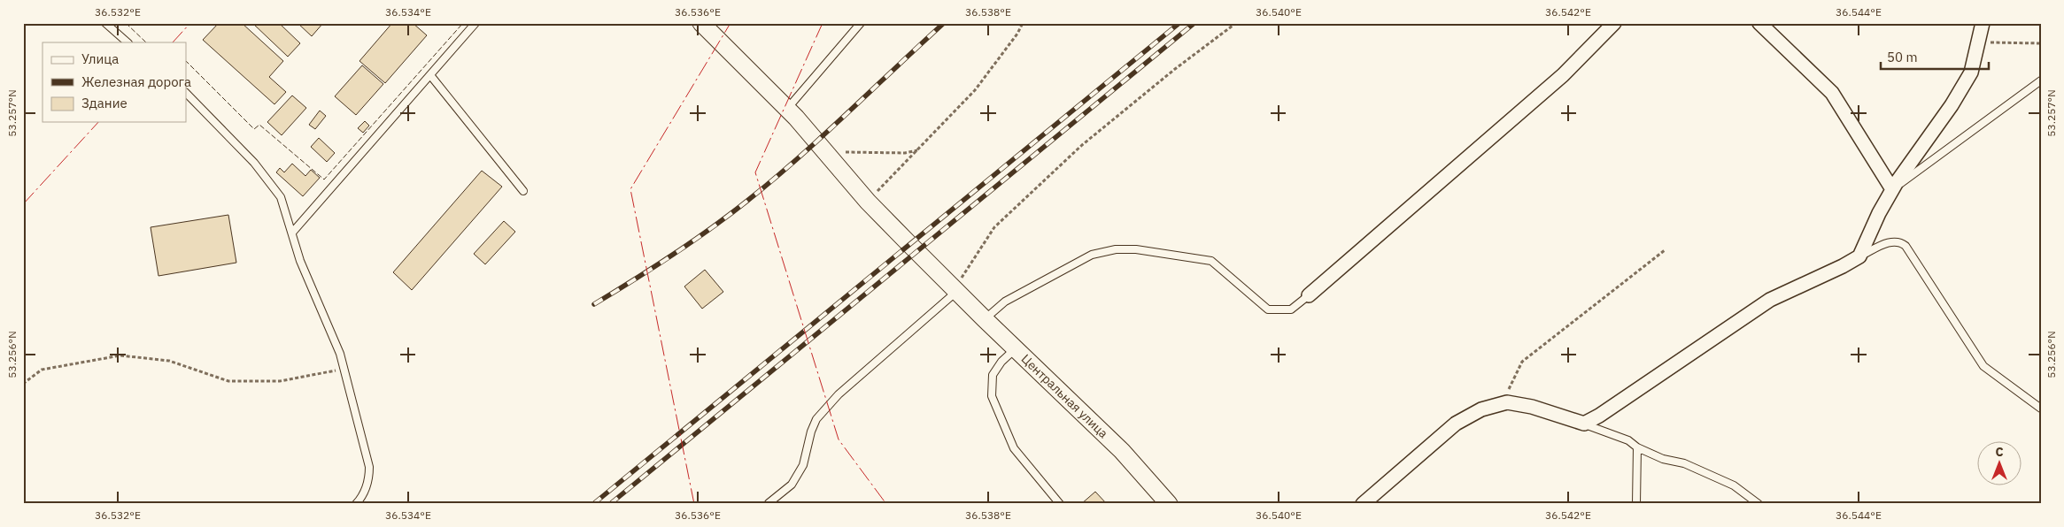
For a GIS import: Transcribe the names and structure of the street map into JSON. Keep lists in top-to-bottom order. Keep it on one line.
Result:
{"streets":{"street":["Центральная улица"]},"legend":["Улица","Железная дорога","Здание"],"scale_bar":"50 m","north":"top","coordinates":["36.532°E","36.534°E","36.536°E","36.538°E","36.540°E","36.542°E","36.544°E","53.257°N","53.256°N"]}
